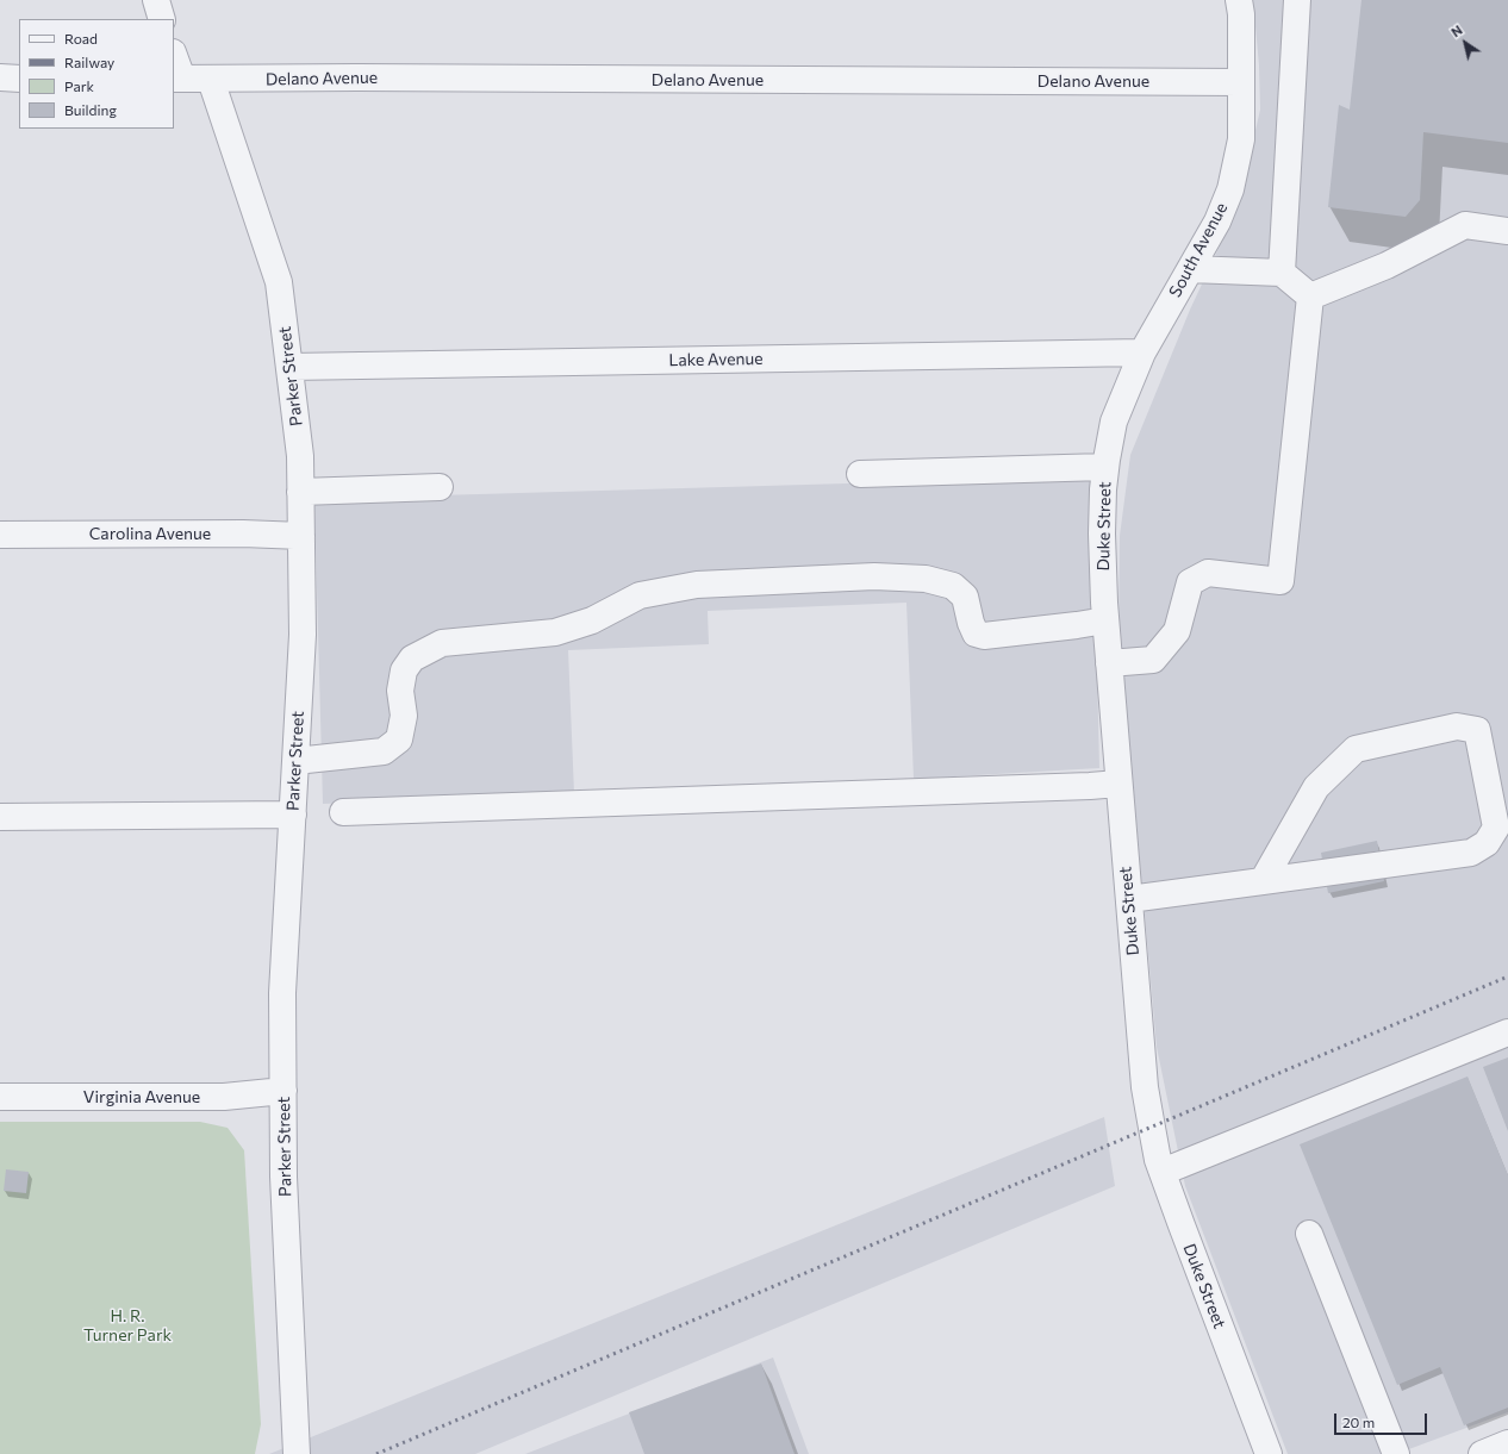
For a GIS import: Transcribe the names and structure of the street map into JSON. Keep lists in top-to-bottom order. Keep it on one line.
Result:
{"streets":{"street":["Delano Avenue","South Avenue","Lake Avenue","Parker Street","Duke Street","Carolina Avenue","Virginia Avenue"]},"crossings":[["Delano Avenue","South Avenue"],["Delano Avenue","Parker Street"],["South Avenue","Lake Avenue"],["South Avenue","Duke Street"],["Lake Avenue","Parker Street"],["Lake Avenue","Duke Street"],["Parker Street","Carolina Avenue"],["Parker Street","Virginia Avenue"]],"parks":["H. R. Turner Park"],"legend":["Road","Railway","Park","Building"],"scale_bar":"20 m","north":"top left"}
